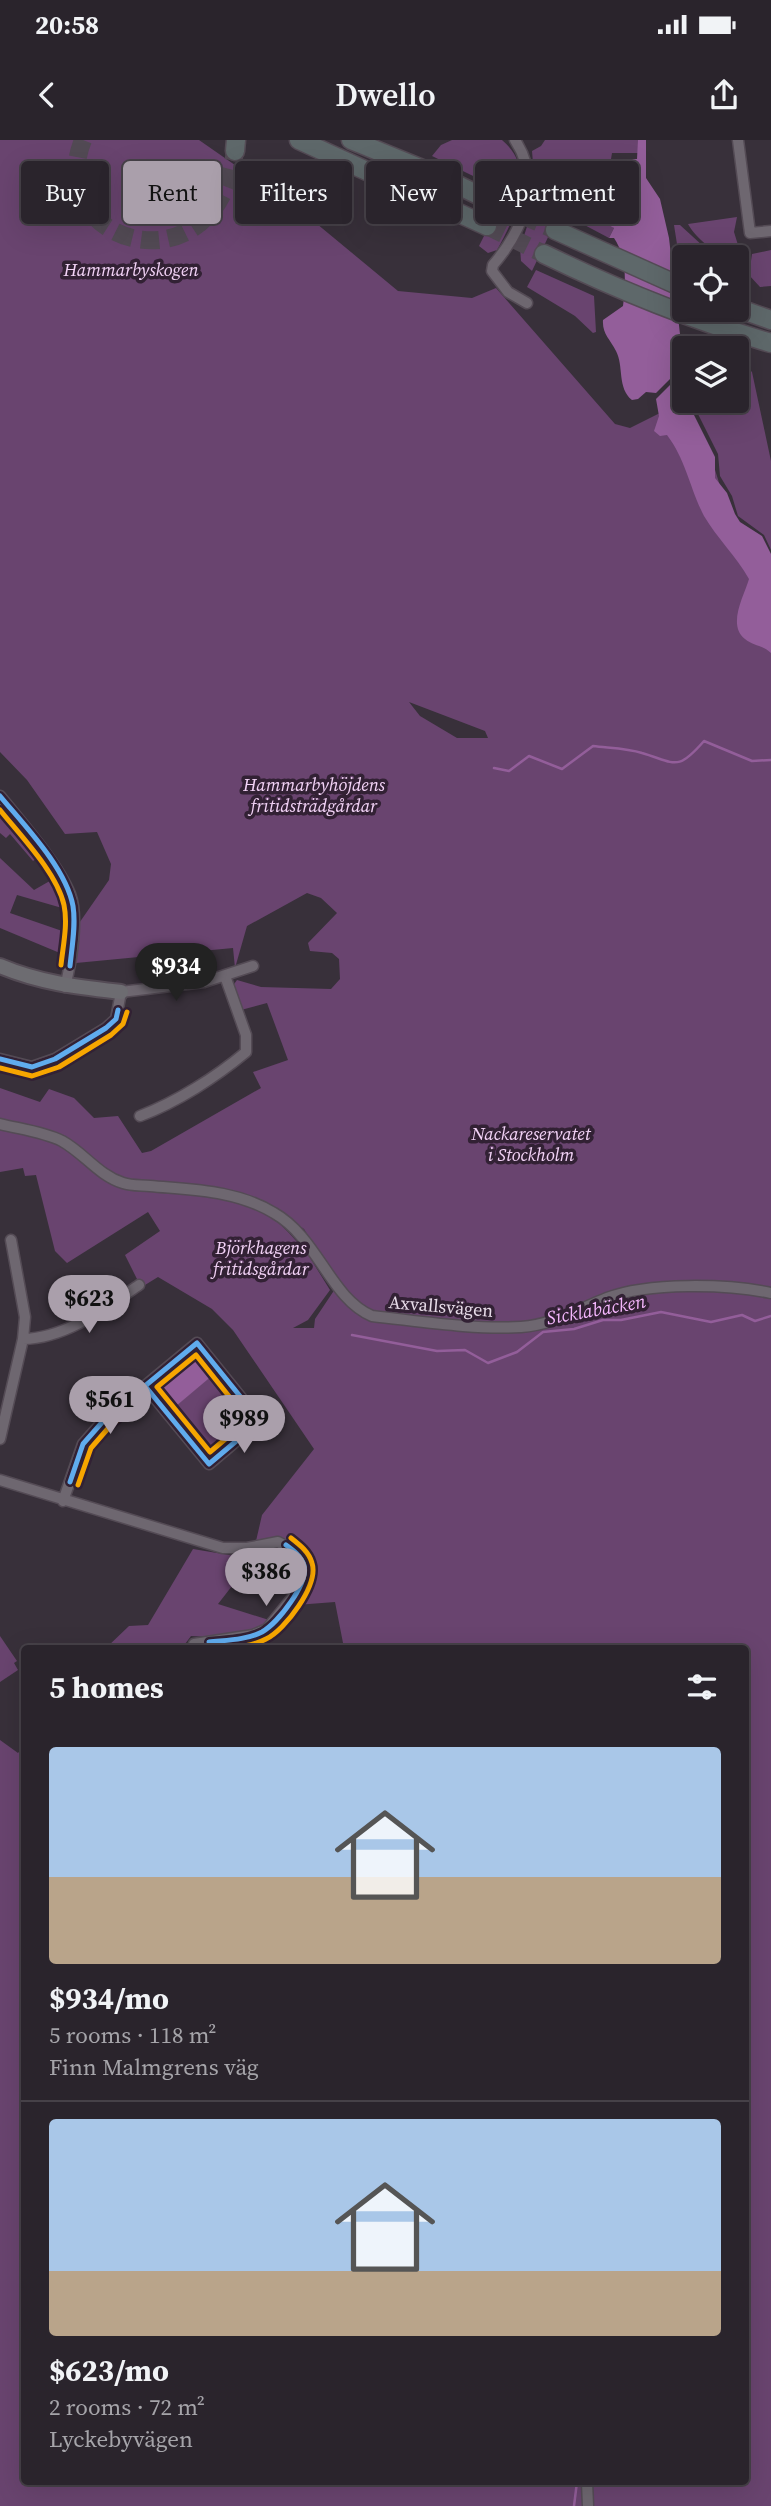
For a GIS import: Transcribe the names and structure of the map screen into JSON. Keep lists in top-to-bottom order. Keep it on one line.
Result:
{"streets":{"street":["Axvallsvägen"]},"water":["Sicklabäcken"],"parks":["Hammarbyskogen","Hammarbyhöjdens fritidsträdgårdar","Nackareservatet i Stockholm","Björkhagens fritidsgårdar"],"page":{"status":"20:58","header":"Dwello","chip":["Buy","Rent","Filters","New","Apartment"],"price":["$934","$623","$561","$989","$386"],"heading":"5 homes","list":[{"name":"$934/mo","note":"5 rooms · 118 m² · Finn Malmgrens väg"},{"name":"$623/mo","note":"2 rooms · 72 m² · Lyckebyvägen"}]}}
